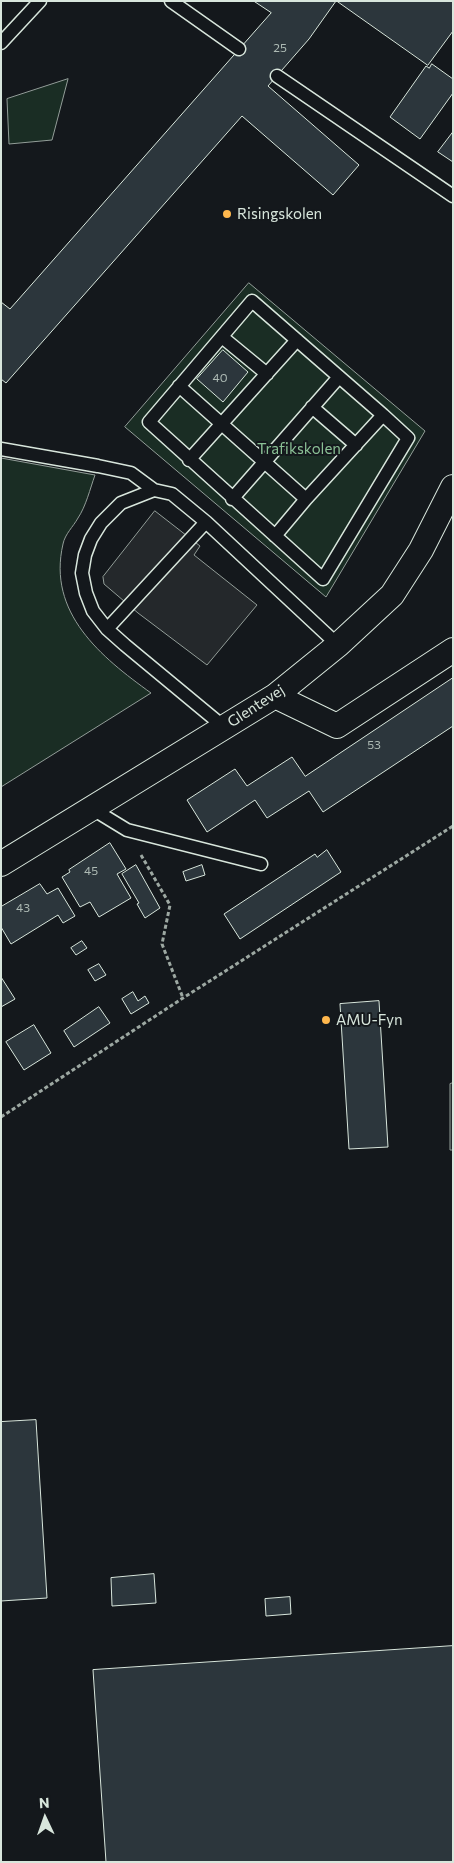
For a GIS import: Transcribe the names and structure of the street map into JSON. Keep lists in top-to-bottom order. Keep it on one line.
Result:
{"streets":{"street":["Glentevej"]},"parks":["Trafikskolen"],"places":["Risingskolen","AMU-Fyn"],"house_numbers":["25","40","53","45","43"],"north":"top"}
